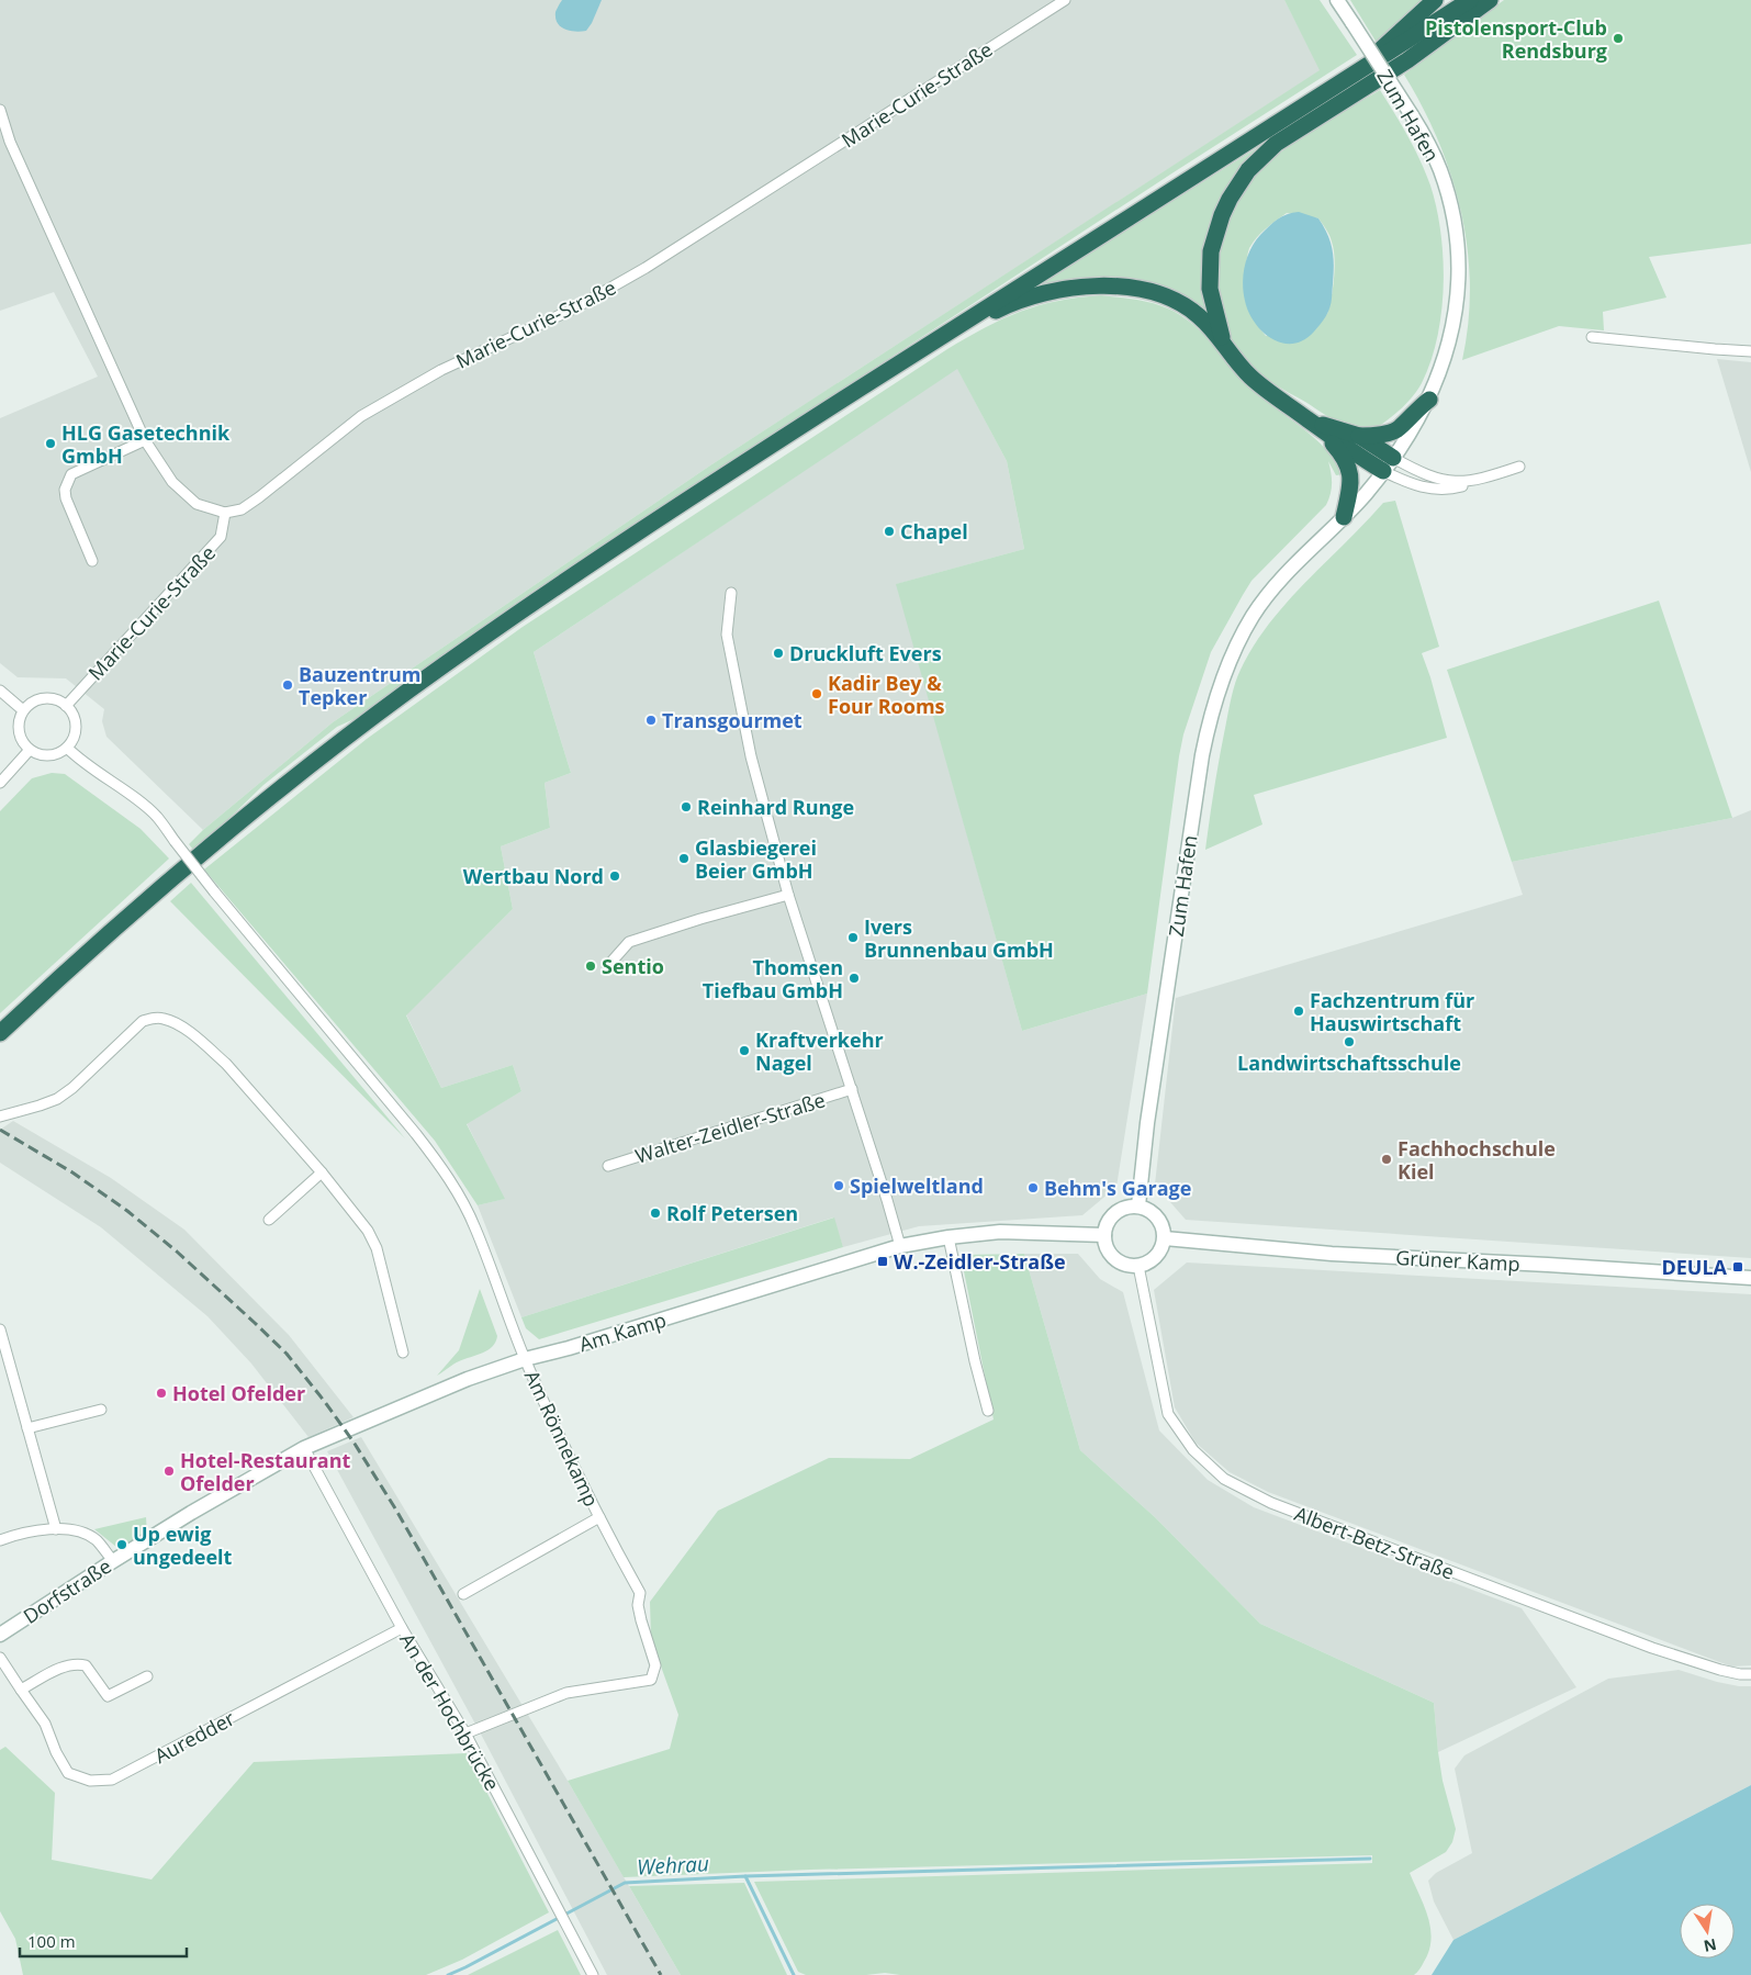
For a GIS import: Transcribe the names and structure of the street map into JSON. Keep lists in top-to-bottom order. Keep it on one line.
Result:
{"streets":{"main road":["Zum Hafen","Grüner Kamp","Am Kamp","Dorfstraße"],"street":["Marie-Curie-Straße","Walter-Zeidler-Straße","Am Rönnekamp","Albert-Betz-Straße","An der Hochbrücke","Auredder"]},"crossings":[["Marie-Curie-Straße","Am Rönnekamp"],["Zum Hafen","Grüner Kamp"],["Zum Hafen","Am Kamp"],["Zum Hafen","Albert-Betz-Straße"],["Grüner Kamp","Am Kamp"],["Grüner Kamp","Albert-Betz-Straße"],["Am Kamp","Am Rönnekamp"],["Am Kamp","Albert-Betz-Straße"],["Am Kamp","Dorfstraße"],["Am Kamp","An der Hochbrücke"],["Am Rönnekamp","An der Hochbrücke"],["Dorfstraße","An der Hochbrücke"],["An der Hochbrücke","Auredder"]],"water":["Wehrau"],"places":{"other":["Pistolensport-Club Rendsburg","HLG Gasetechnik GmbH","Chapel","Druckluft Evers","Bauzentrum Tepker","Kadir Bey & Four Rooms","Transgourmet","Reinhard Runge","Glasbiegerei Beier GmbH","Wertbau Nord","Ivers Brunnenbau GmbH","Sentio","Thomsen Tiefbau GmbH","Fachzentrum für Hauswirtschaft","Landwirtschaftsschule","Kraftverkehr Nagel","Fachhochschule Kiel","Spielweltland","Behm's Garage","Rolf Petersen","Hotel Ofelder","Hotel-Restaurant Ofelder","Up ewig ungedeelt"],"transit":["W.-Zeidler-Straße","DEULA"]},"scale_bar":"100 m","north":"bottom"}
